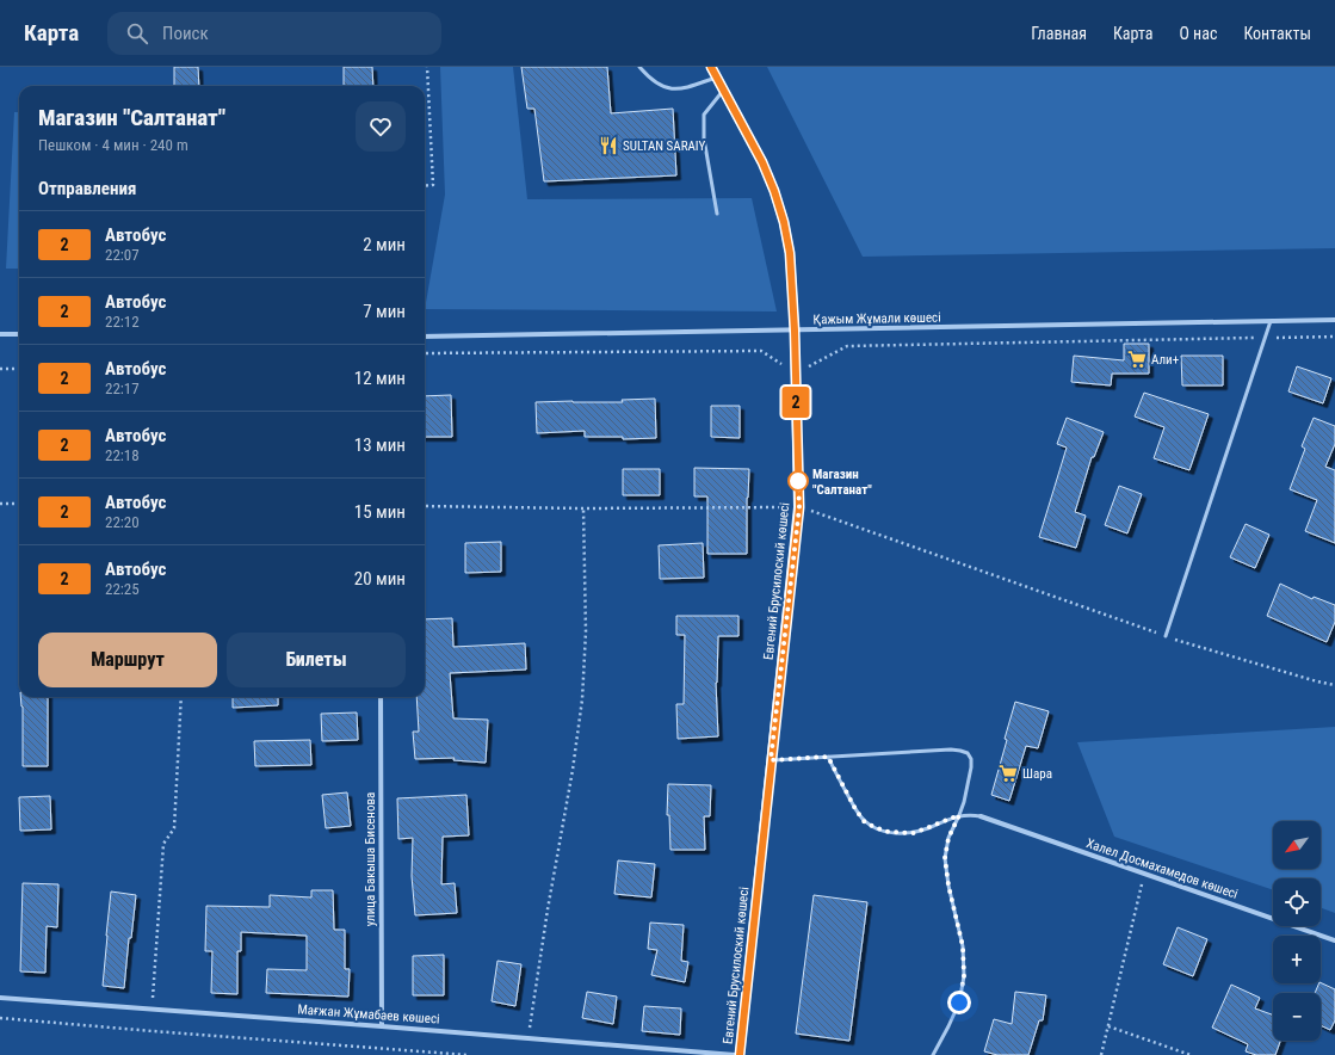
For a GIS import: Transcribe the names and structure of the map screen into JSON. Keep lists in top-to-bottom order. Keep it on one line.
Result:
{"streets":{"main road":["Евгений Брусилоский көшесі"],"street":["Қажым Жұмали көшесі","улица Бакыша Бисенова","Халел Досмахамедов көшесі","Мағжан Жұмабаев көшесі"]},"crossings":[["Қажым Жұмали көшесі","Евгений Брусилоский көшесі"],["улица Бакыша Бисенова","Мағжан Жұмабаев көшесі"]],"places":{"restaurant":["SULTAN SARAIY"],"supermarket":["Али+","Шара"],"other":["Магазин \"Салтанат\""]},"lines":["bus line 2"],"north":"bottom left","page":{"header":"Карта","search":"Поиск","nav":["Главная","Карта","О нас","Контакты"],"on_map":"2","heading":[["Магазин \"Салтанат\"","Пешком · 4 мин · 240 m"],"Отправления"],"list":[{"mark":"2","name":"Автобус","note":"22:07","value":"2 мин"},{"mark":"2","name":"Автобус","note":"22:12","value":"7 мин"},{"mark":"2","name":"Автобус","note":"22:17","value":"12 мин"},{"mark":"2","name":"Автобус","note":"22:18","value":"13 мин"},{"mark":"2","name":"Автобус","note":"22:20","value":"15 мин"},{"mark":"2","name":"Автобус","note":"22:25","value":"20 мин"}],"buttons":["Маршрут","Билеты"],"map_buttons":["+","−"]}}
